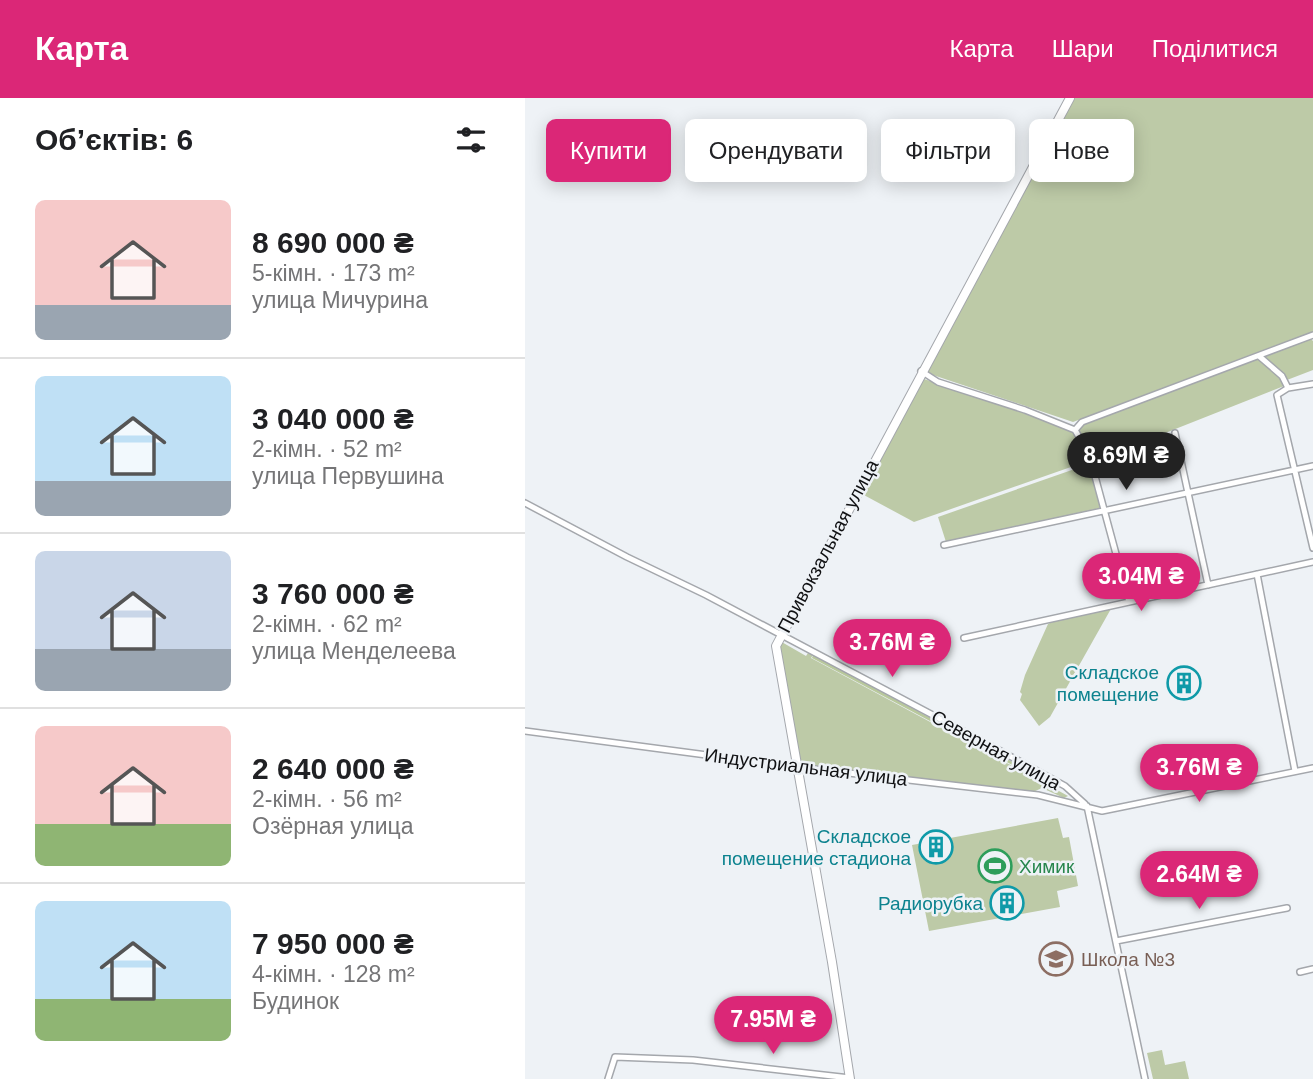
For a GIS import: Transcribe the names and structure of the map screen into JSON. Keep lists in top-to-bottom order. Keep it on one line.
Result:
{"streets":{"main road":["Привокзальная улица"],"street":["Северная улица","Индустриальная улица"]},"crossings":[["Привокзальная улица","Северная улица"],["Привокзальная улица","Индустриальная улица"],["Северная улица","Индустриальная улица"]],"places":{"building":["Складское помещение","Складское помещение стадиона","Радиорубка"],"sports":["Химик"],"school or university":["Школа №3"]},"page":{"header":"Карта","nav":["Карта","Шари","Поділитися"],"heading":"Об’єктів: 6","chip":["Купити","Орендувати","Фільтри","Нове"],"list":[{"name":"8 690 000 ₴","note":"5-кімн. · 173 m² · улица Мичурина"},{"name":"3 040 000 ₴","note":"2-кімн. · 52 m² · улица Первушина"},{"name":"3 760 000 ₴","note":"2-кімн. · 62 m² · улица Менделеева"},{"name":"2 640 000 ₴","note":"2-кімн. · 56 m² · Озёрная улица"},{"name":"7 950 000 ₴","note":"4-кімн. · 128 m² · Будинок"}],"price":["8.69M ₴","3.04M ₴","3.76M ₴","3.76M ₴","2.64M ₴","7.95M ₴"]}}
